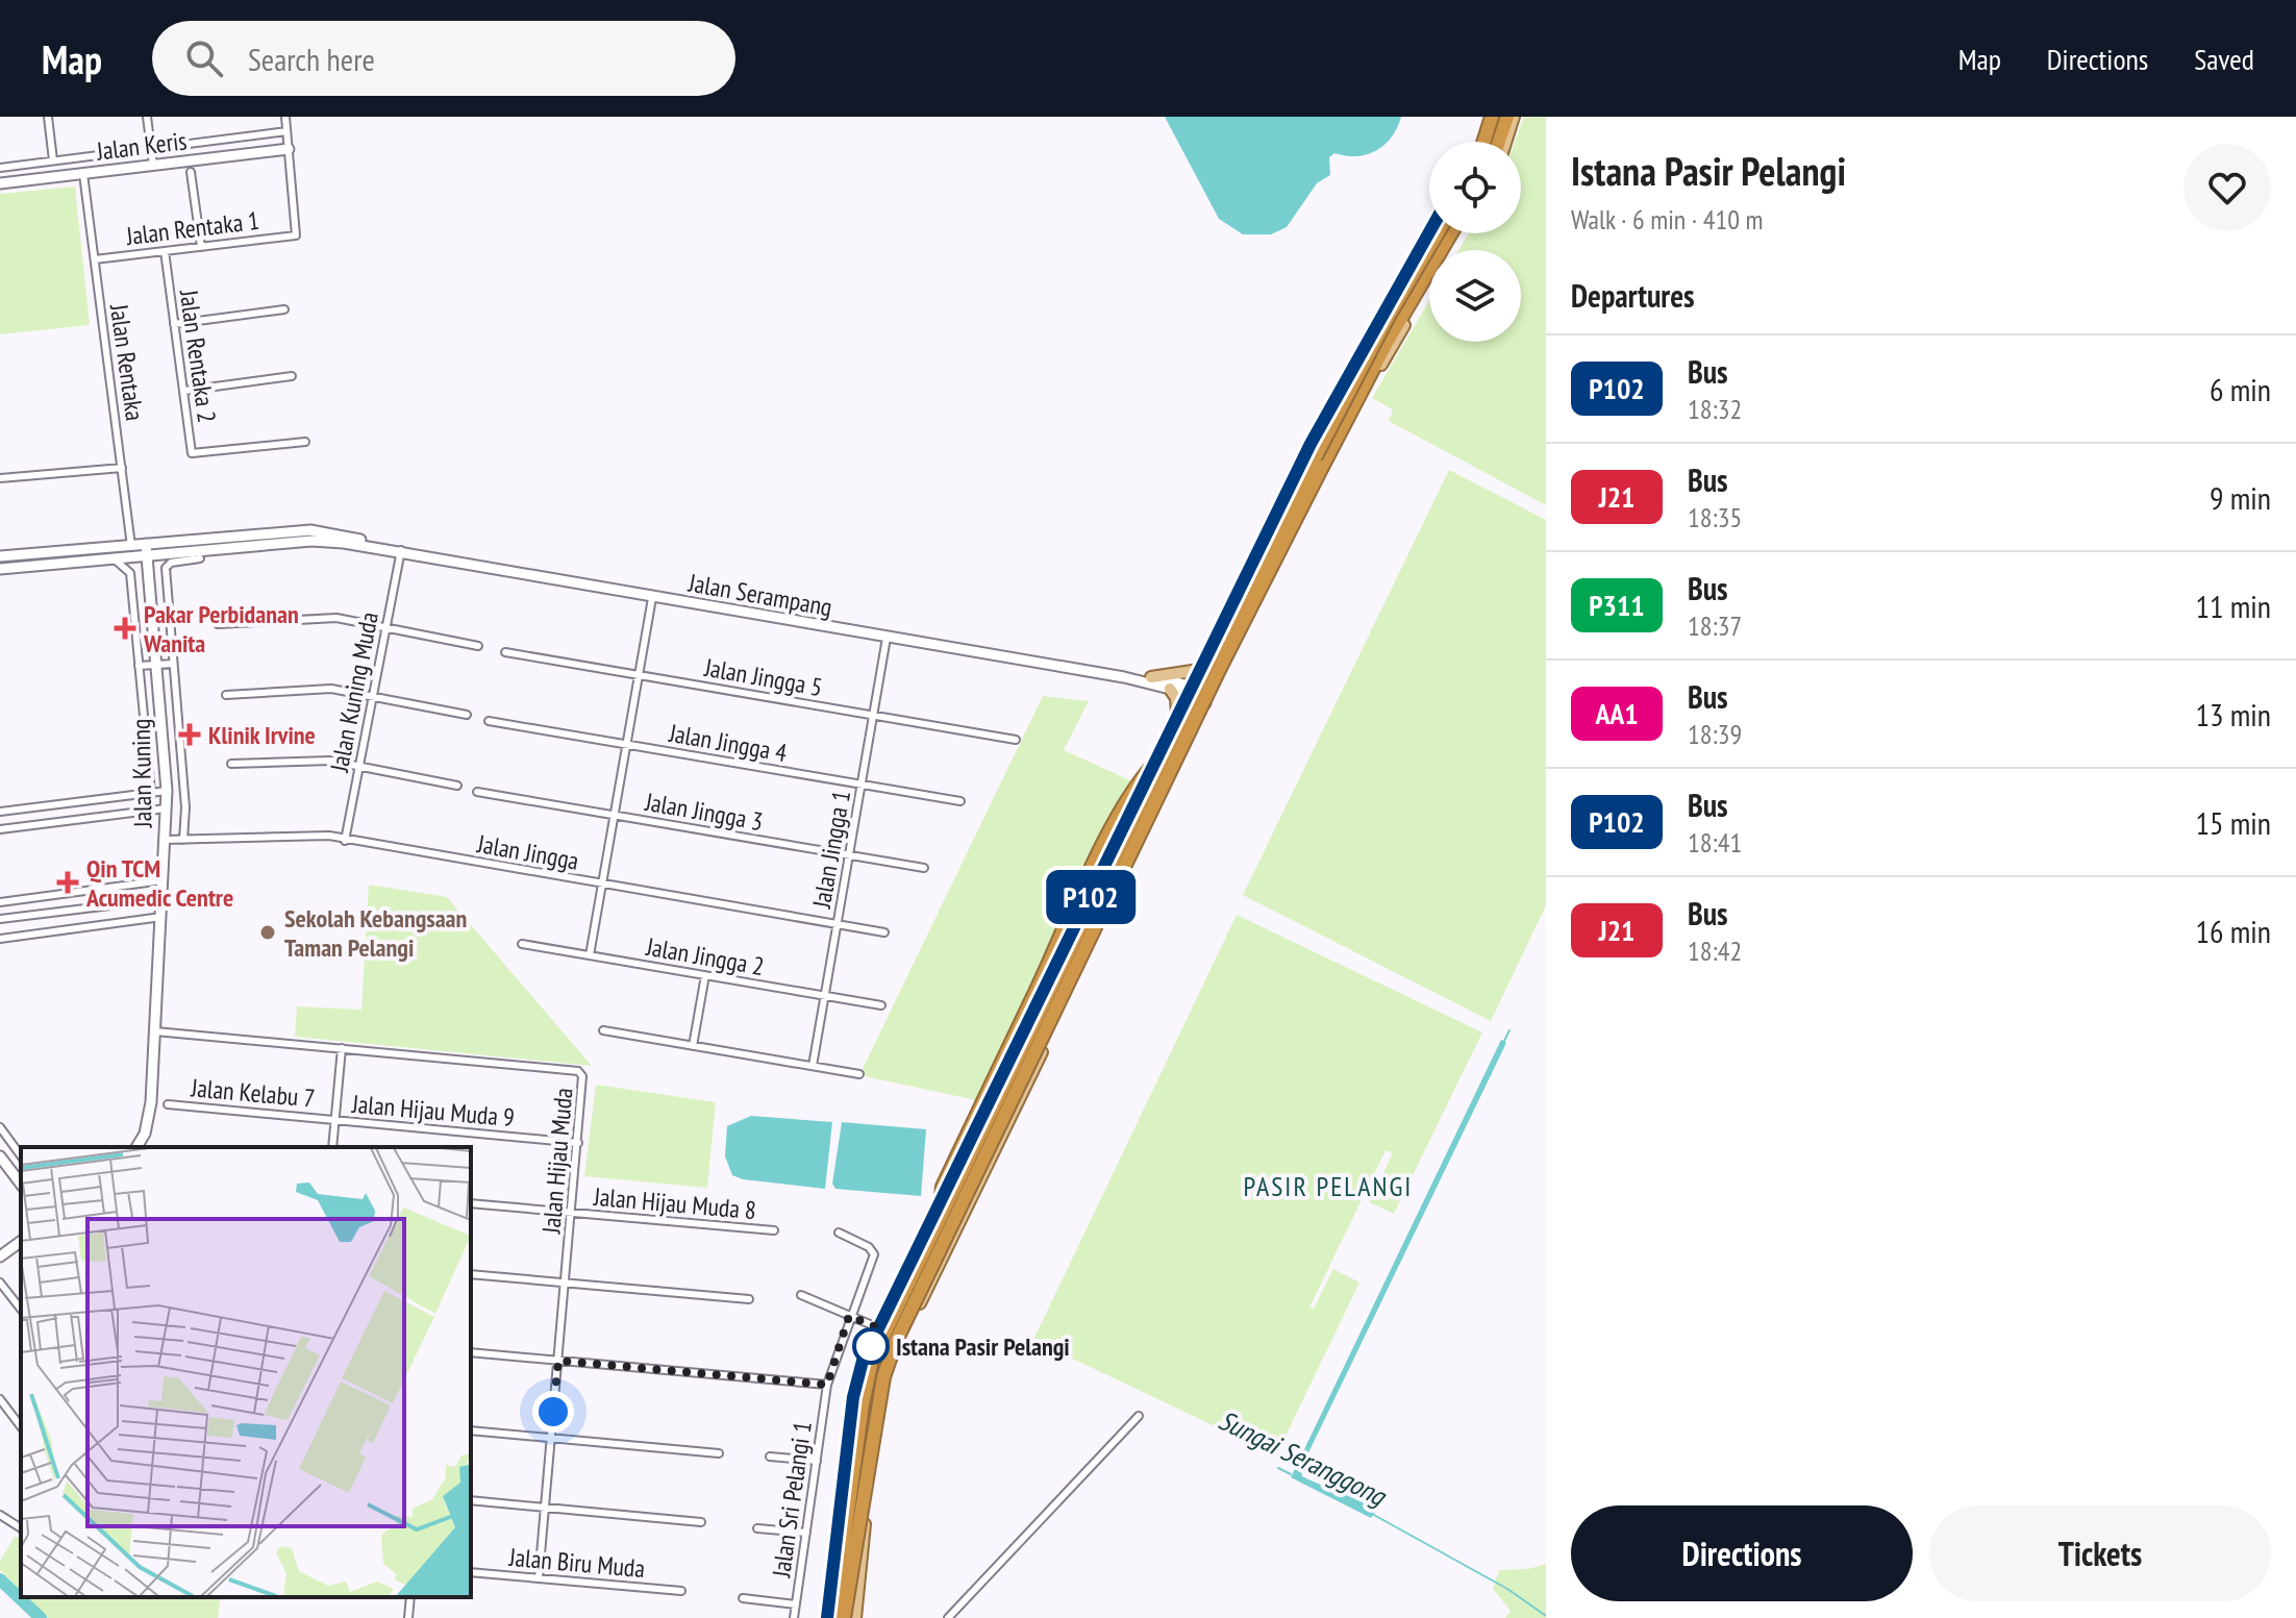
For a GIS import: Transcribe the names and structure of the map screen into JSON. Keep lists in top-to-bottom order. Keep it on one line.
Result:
{"streets":{"main road":["Jalan Keris","Jalan Serampang","Jalan Kuning"],"street":["Jalan Rentaka 1","Jalan Rentaka 2","Jalan Rentaka","Jalan Jingga 5","Jalan Kuning Muda","Jalan Jingga 4","Jalan Jingga 3","Jalan Jingga 1","Jalan Jingga","Jalan Jingga 2","Jalan Kelabu 7","Jalan Hijau Muda 9","Jalan Hijau Muda","Jalan Hijau Muda 8","Jalan Sri Pelangi 1","Jalan Biru Muda"]},"crossings":[["Jalan Keris","Jalan Rentaka 1"],["Jalan Keris","Jalan Rentaka"],["Jalan Rentaka 1","Jalan Rentaka 2"],["Jalan Rentaka 1","Jalan Rentaka"],["Jalan Rentaka","Jalan Serampang"],["Jalan Serampang","Jalan Kuning Muda"],["Jalan Serampang","Jalan Kuning"],["Jalan Serampang","Jalan Jingga 1"],["Jalan Jingga 5","Jalan Jingga 1"],["Jalan Kuning Muda","Jalan Jingga"],["Jalan Jingga 4","Jalan Jingga 1"],["Jalan Kuning","Jalan Jingga"],["Jalan Kuning","Jalan Hijau Muda"],["Jalan Jingga 3","Jalan Jingga 1"],["Jalan Jingga 1","Jalan Jingga"],["Jalan Jingga 1","Jalan Jingga 2"],["Jalan Kelabu 7","Jalan Hijau Muda 9"],["Jalan Hijau Muda 9","Jalan Hijau Muda"],["Jalan Hijau Muda","Jalan Hijau Muda 8"],["Jalan Hijau Muda","Jalan Biru Muda"]],"districts":["PASIR PELANGI"],"water":["Sungai Seranggong"],"places":{"health":["Pakar Perbidanan Wanita","Klinik Irvine","Qin TCM Acumedic Centre"],"other":["Sekolah Kebangsaan Taman Pelangi","Istana Pasir Pelangi"]},"lines":["bus line P102"],"page":{"header":"Map","search":"Search here","nav":["Map","Directions","Saved"],"on_map":"P102","heading":[["Istana Pasir Pelangi","Walk · 6 min · 410 m"],"Departures"],"list":[{"mark":"P102","name":"Bus","note":"18:32","value":"6 min"},{"mark":"J21","name":"Bus","note":"18:35","value":"9 min"},{"mark":"P311","name":"Bus","note":"18:37","value":"11 min"},{"mark":"AA1","name":"Bus","note":"18:39","value":"13 min"},{"mark":"P102","name":"Bus","note":"18:41","value":"15 min"},{"mark":"J21","name":"Bus","note":"18:42","value":"16 min"}],"buttons":["Directions","Tickets"]}}
